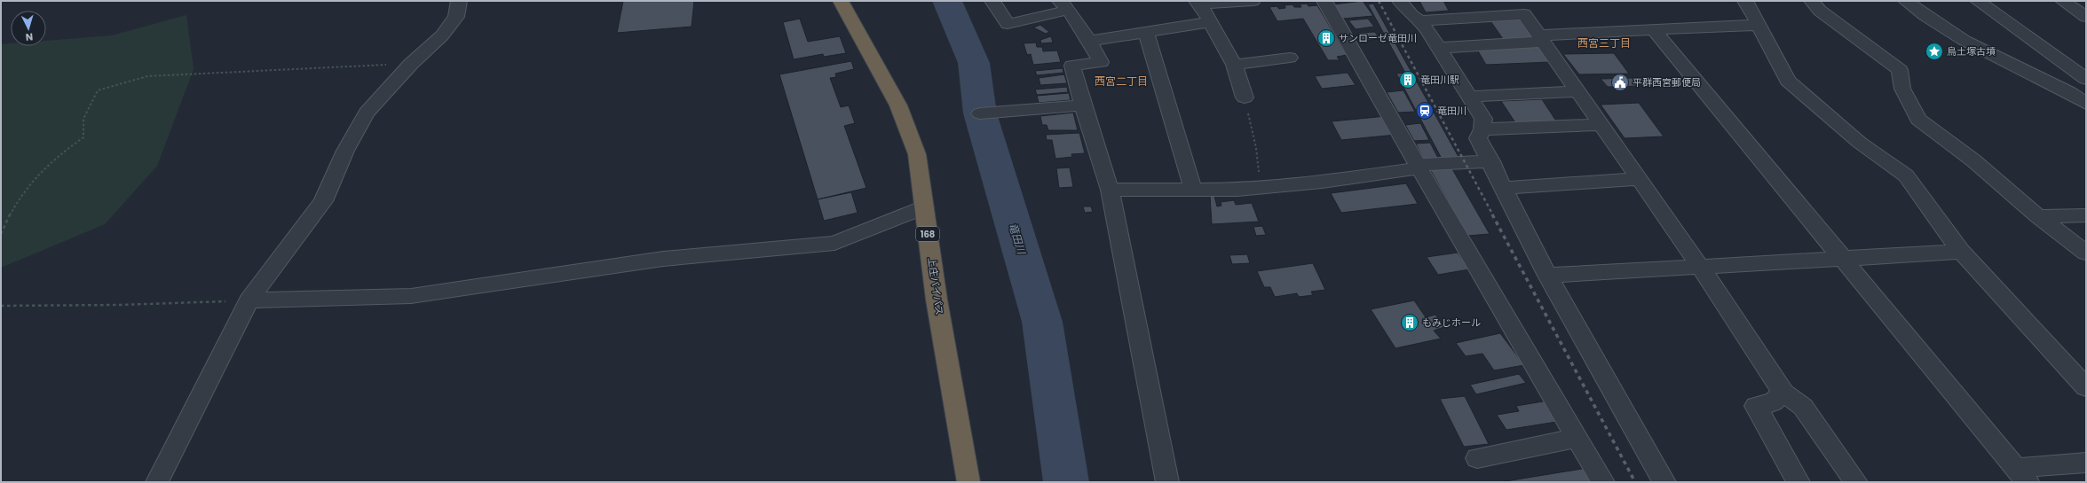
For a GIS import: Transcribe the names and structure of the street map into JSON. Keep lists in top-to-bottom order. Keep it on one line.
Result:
{"streets":{"highway":["168","上庄バイパス"]},"districts":["西宮三丁目","西宮二丁目"],"water":["竜田川"],"places":{"building":["サンローゼ竜田川","竜田川駅","もみじホール"],"place":["鳥土塚古墳"],"public building":["平群西宮郵便局"],"station":["竜田川"]},"north":"bottom"}
